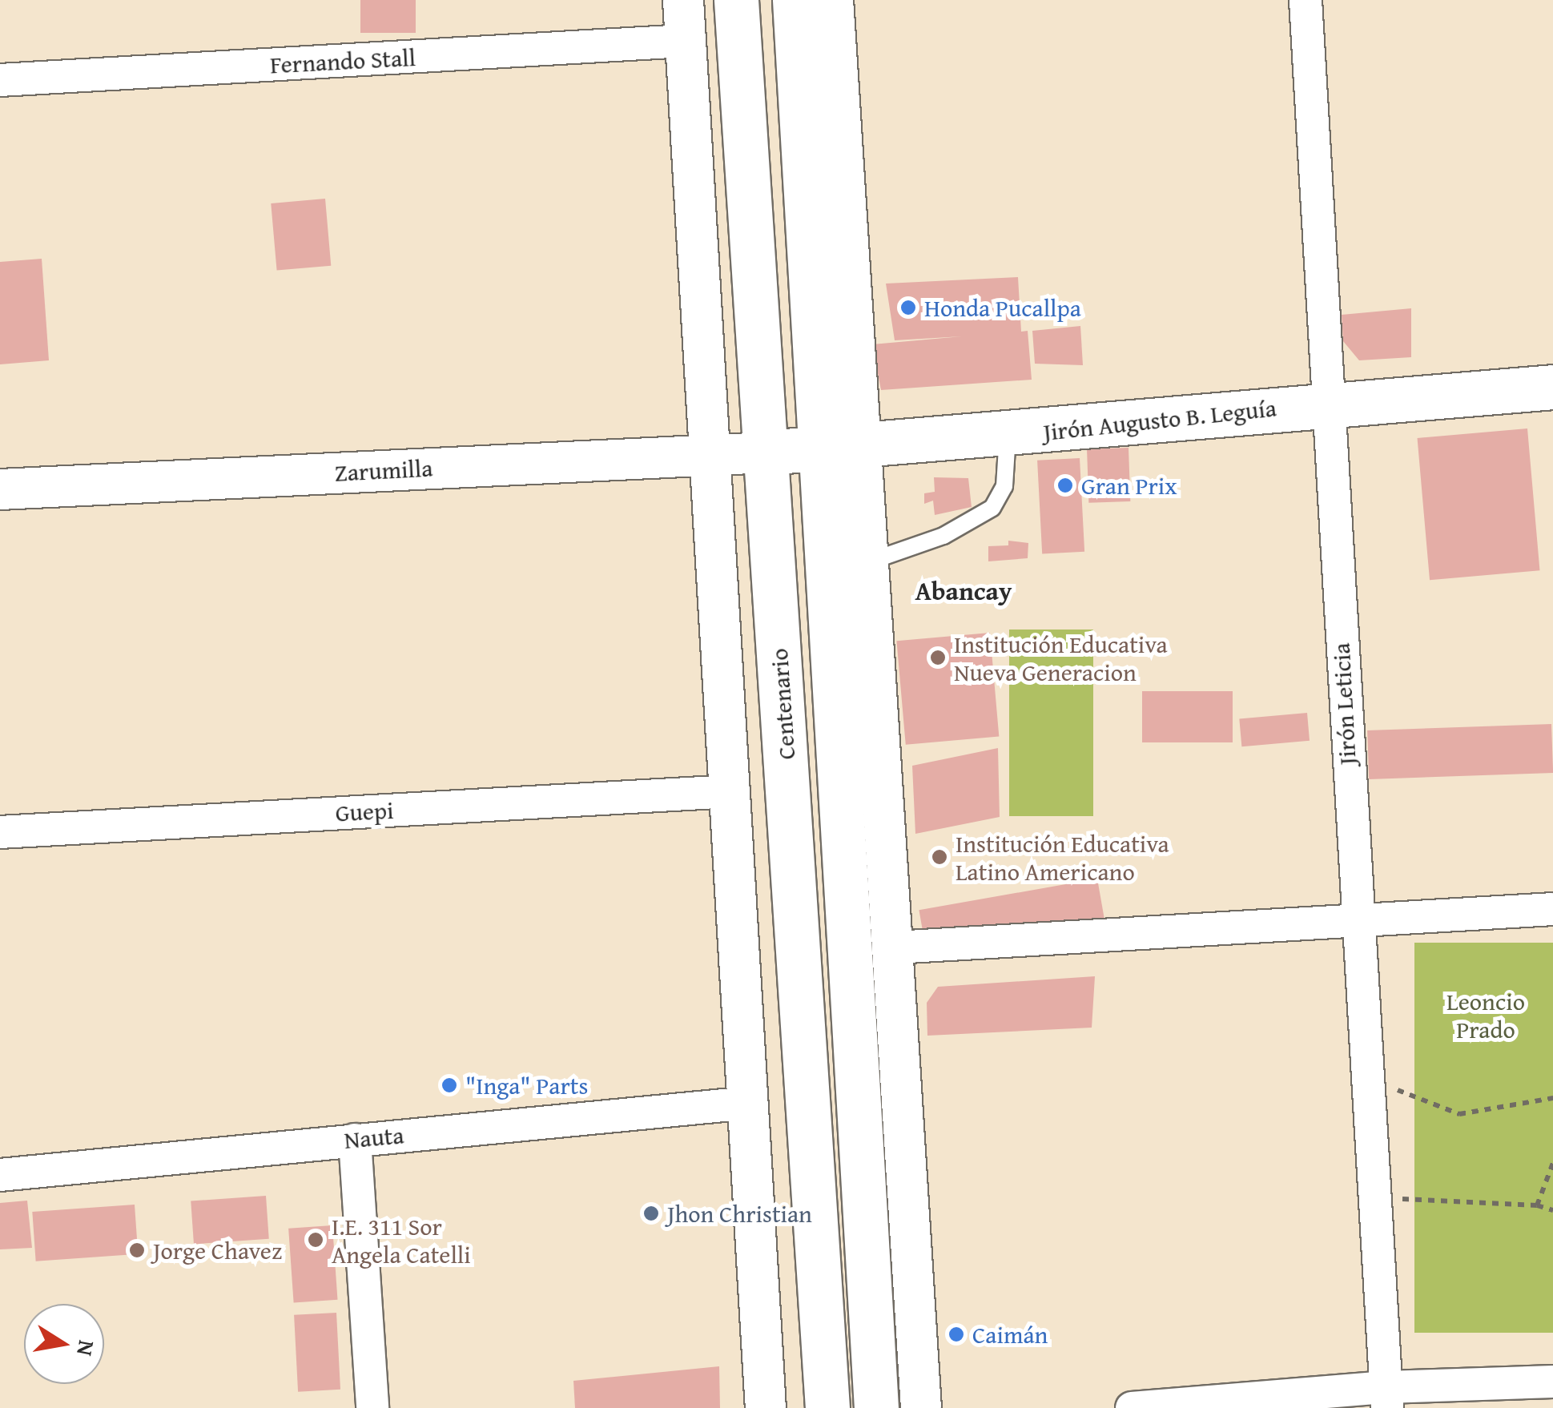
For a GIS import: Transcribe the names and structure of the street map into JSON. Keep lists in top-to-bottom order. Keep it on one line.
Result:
{"streets":{"main road":["Jirón Augusto B. Leguía","Centenario"],"street":["Fernando Stall","Zarumilla","Jirón Leticia","Guepi","Nauta"]},"crossings":[["Jirón Augusto B. Leguía","Zarumilla"],["Jirón Augusto B. Leguía","Centenario"],["Jirón Augusto B. Leguía","Jirón Leticia"],["Zarumilla","Centenario"]],"districts":["Abancay"],"parks":["Leoncio Prado"],"places":["Honda Pucallpa","Gran Prix","Institución Educativa Nueva Generacion","Institución Educativa Latino Americano","\"Inga\" Parts","Jhon Christian","I.E. 311 Sor Angela Catelli","Jorge Chavez","Caimán"],"north":"right"}
